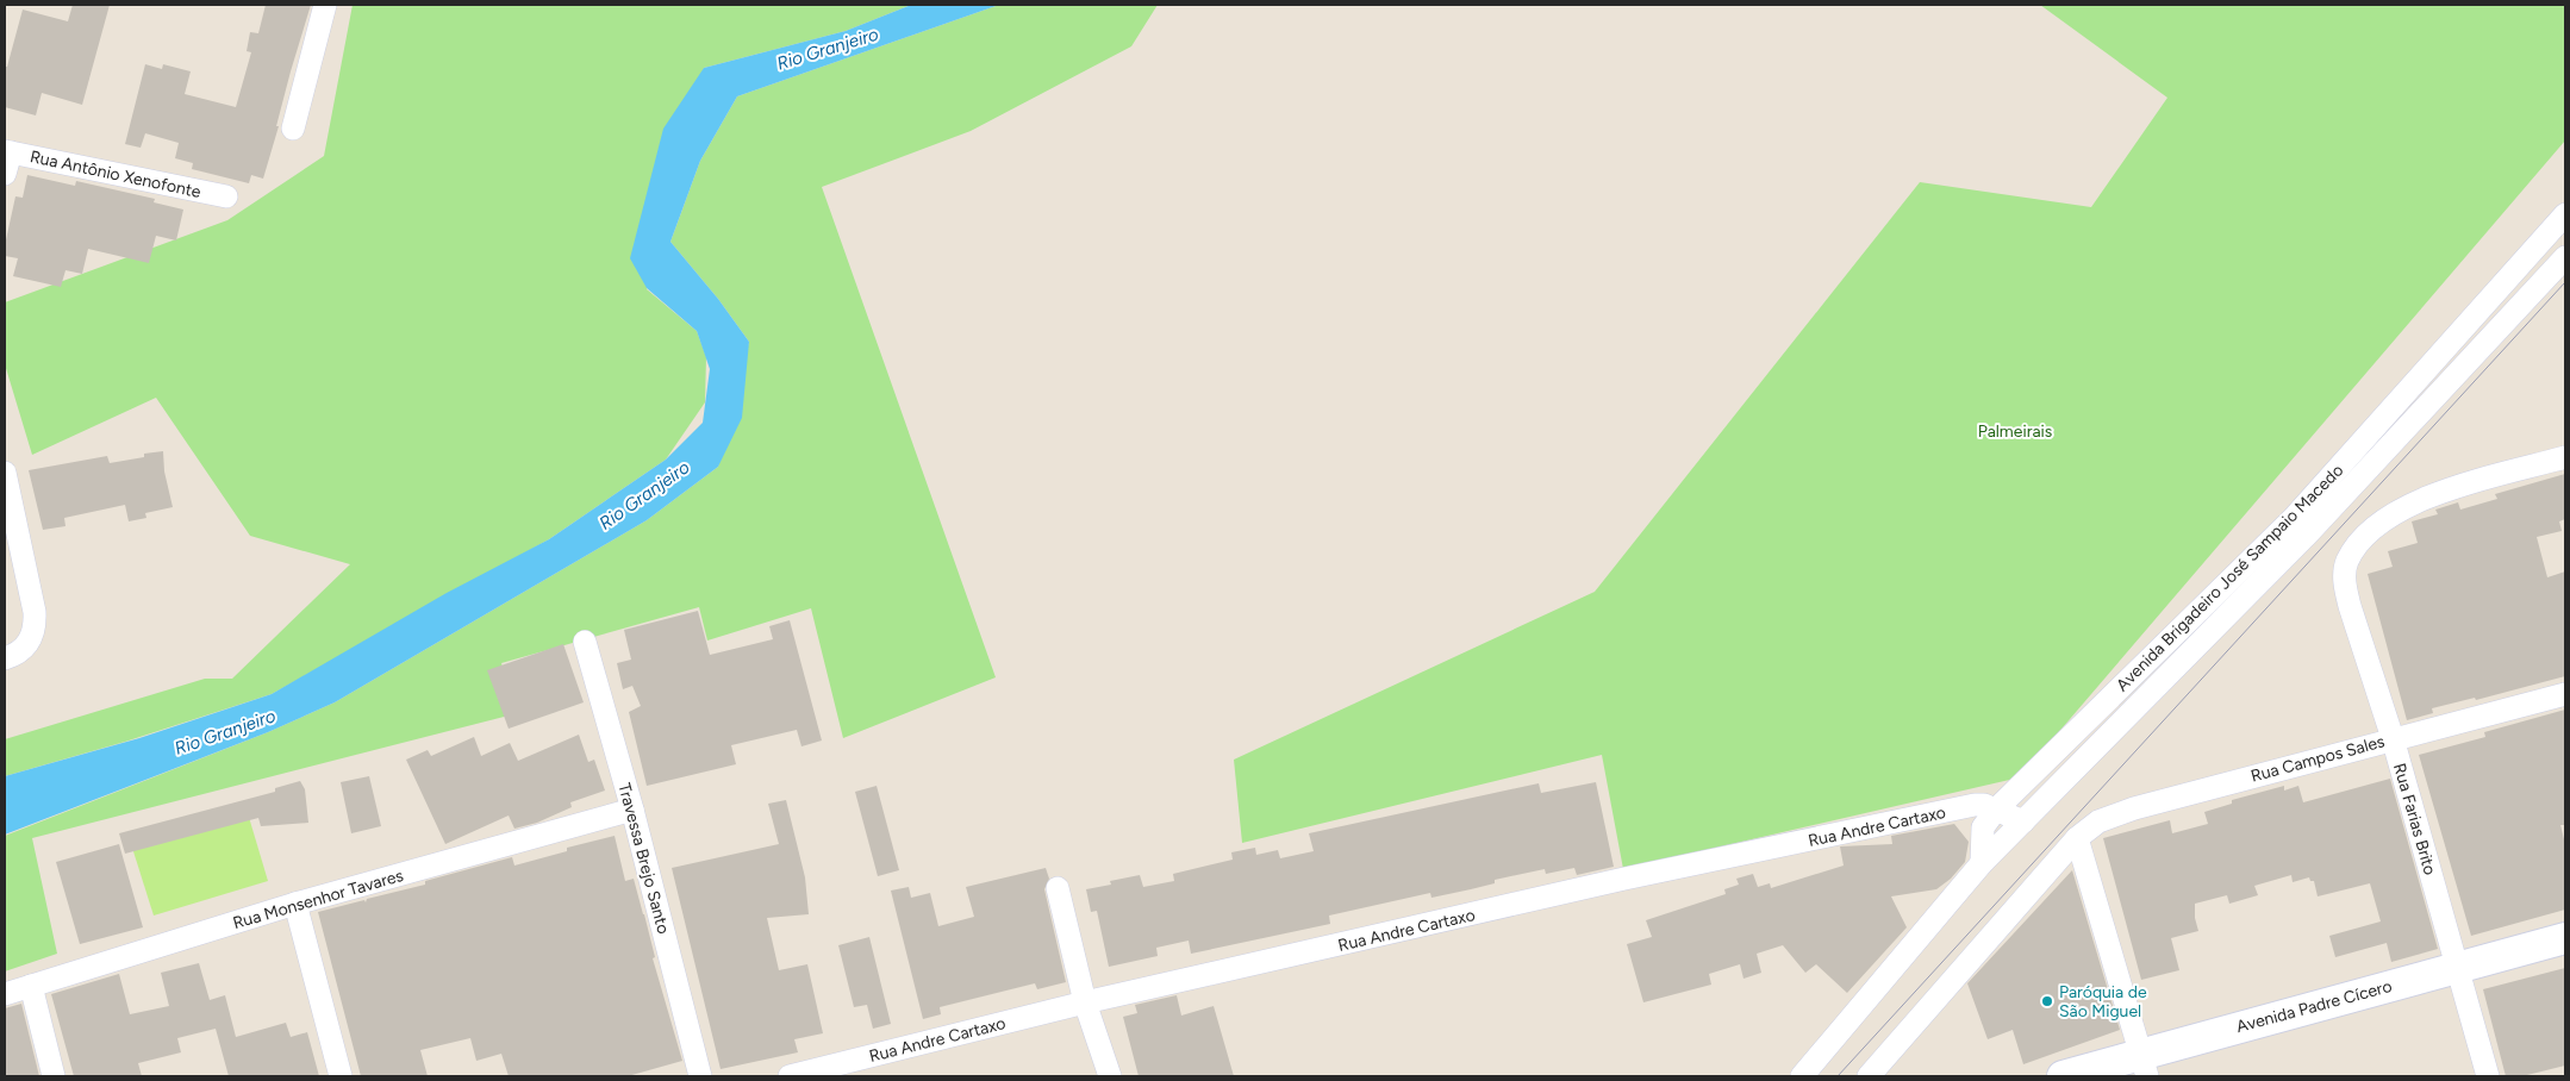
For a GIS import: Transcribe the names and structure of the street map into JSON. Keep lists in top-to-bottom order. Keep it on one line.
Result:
{"streets":{"main road":["Avenida Padre Cícero"],"street":["Rua Antônio Xenofonte","Avenida Brigadeiro José Sampaio Macedo","Rua Campos Sales","Rua Farias Brito","Rua Andre Cartaxo","Travessa Brejo Santo","Rua Monsenhor Tavares"]},"crossings":[["Avenida Brigadeiro José Sampaio Macedo","Rua Andre Cartaxo"],["Rua Campos Sales","Rua Farias Brito"],["Rua Farias Brito","Avenida Padre Cícero"],["Travessa Brejo Santo","Rua Monsenhor Tavares"]],"water":["Rio Granjeiro"],"parks":["Palmeirais"],"places":["Paróquia de São Miguel"]}
